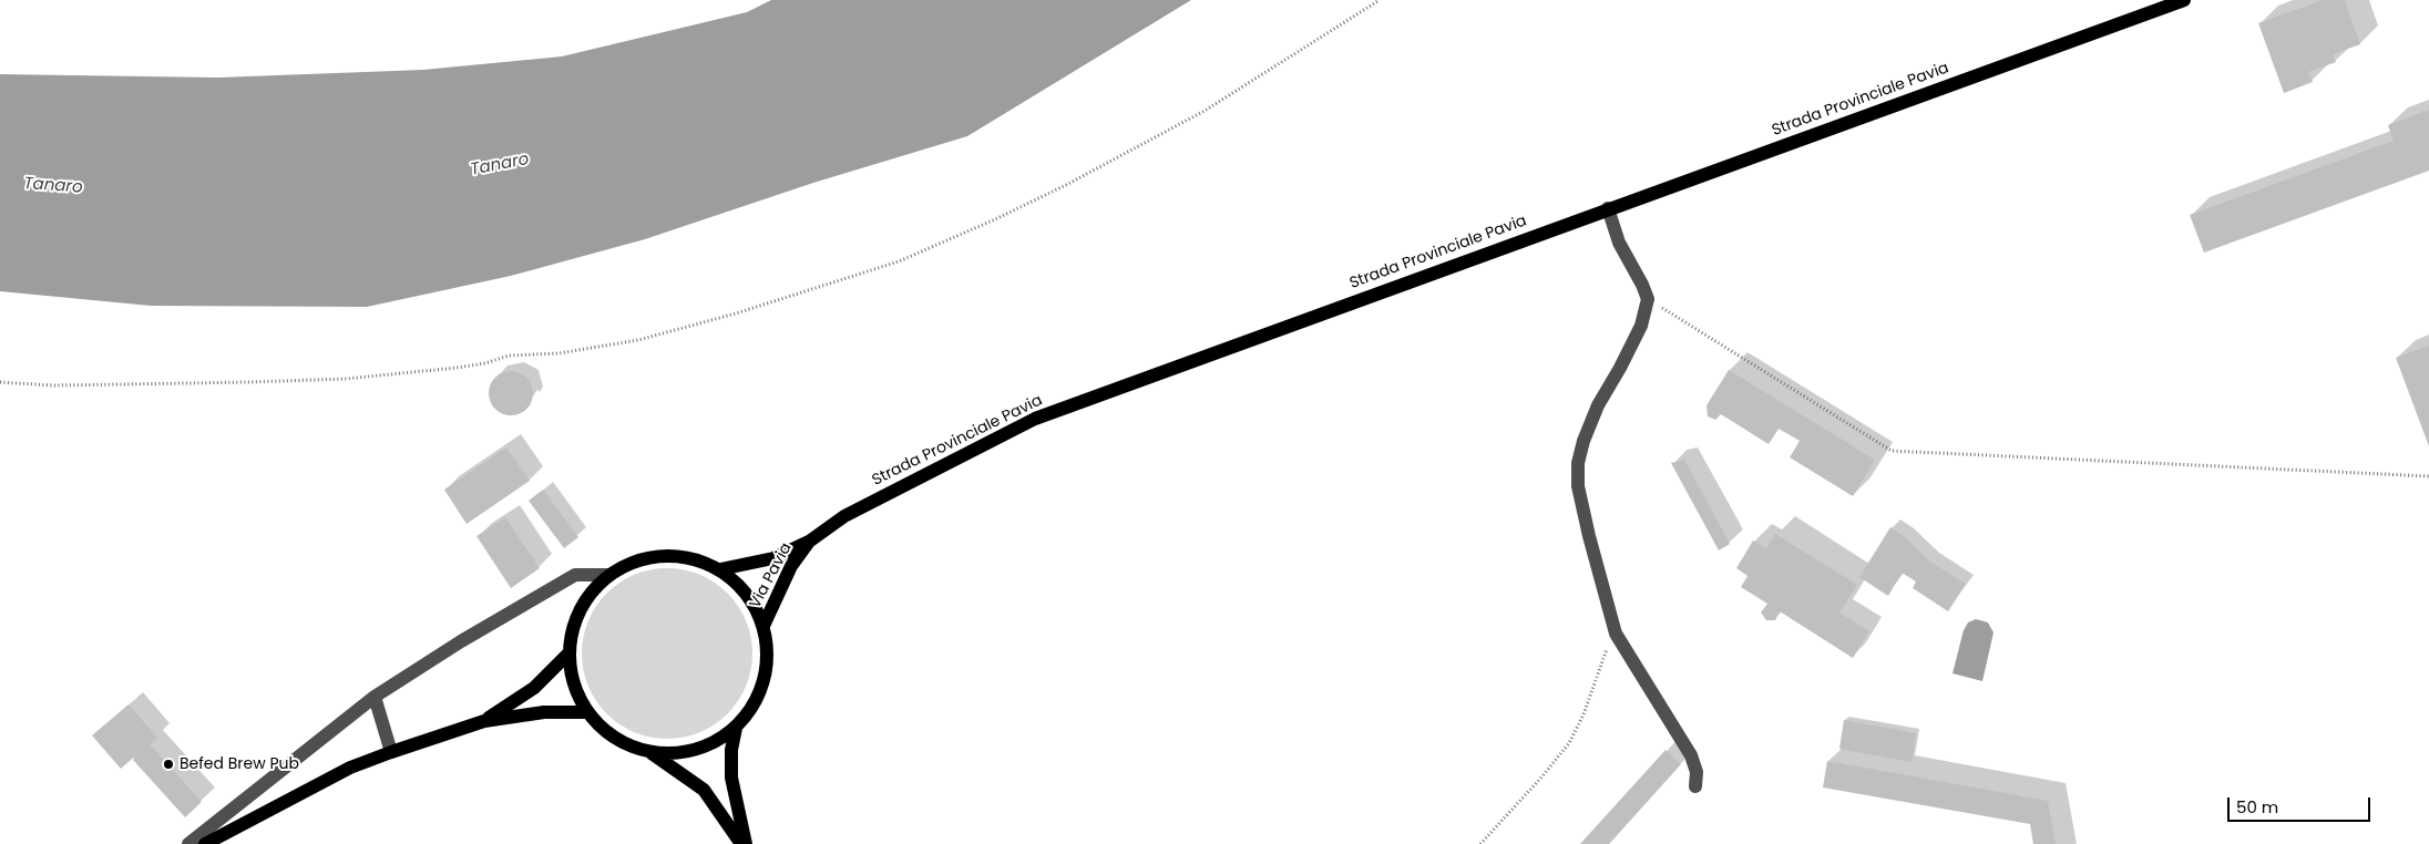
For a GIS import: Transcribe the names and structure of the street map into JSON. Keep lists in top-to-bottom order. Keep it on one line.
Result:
{"streets":{"main road":["Strada Provinciale Pavia","Via Pavia"]},"crossings":[["Strada Provinciale Pavia","Via Pavia"]],"water":["Tanaro"],"places":["Befed Brew Pub"],"scale_bar":"50 m"}
